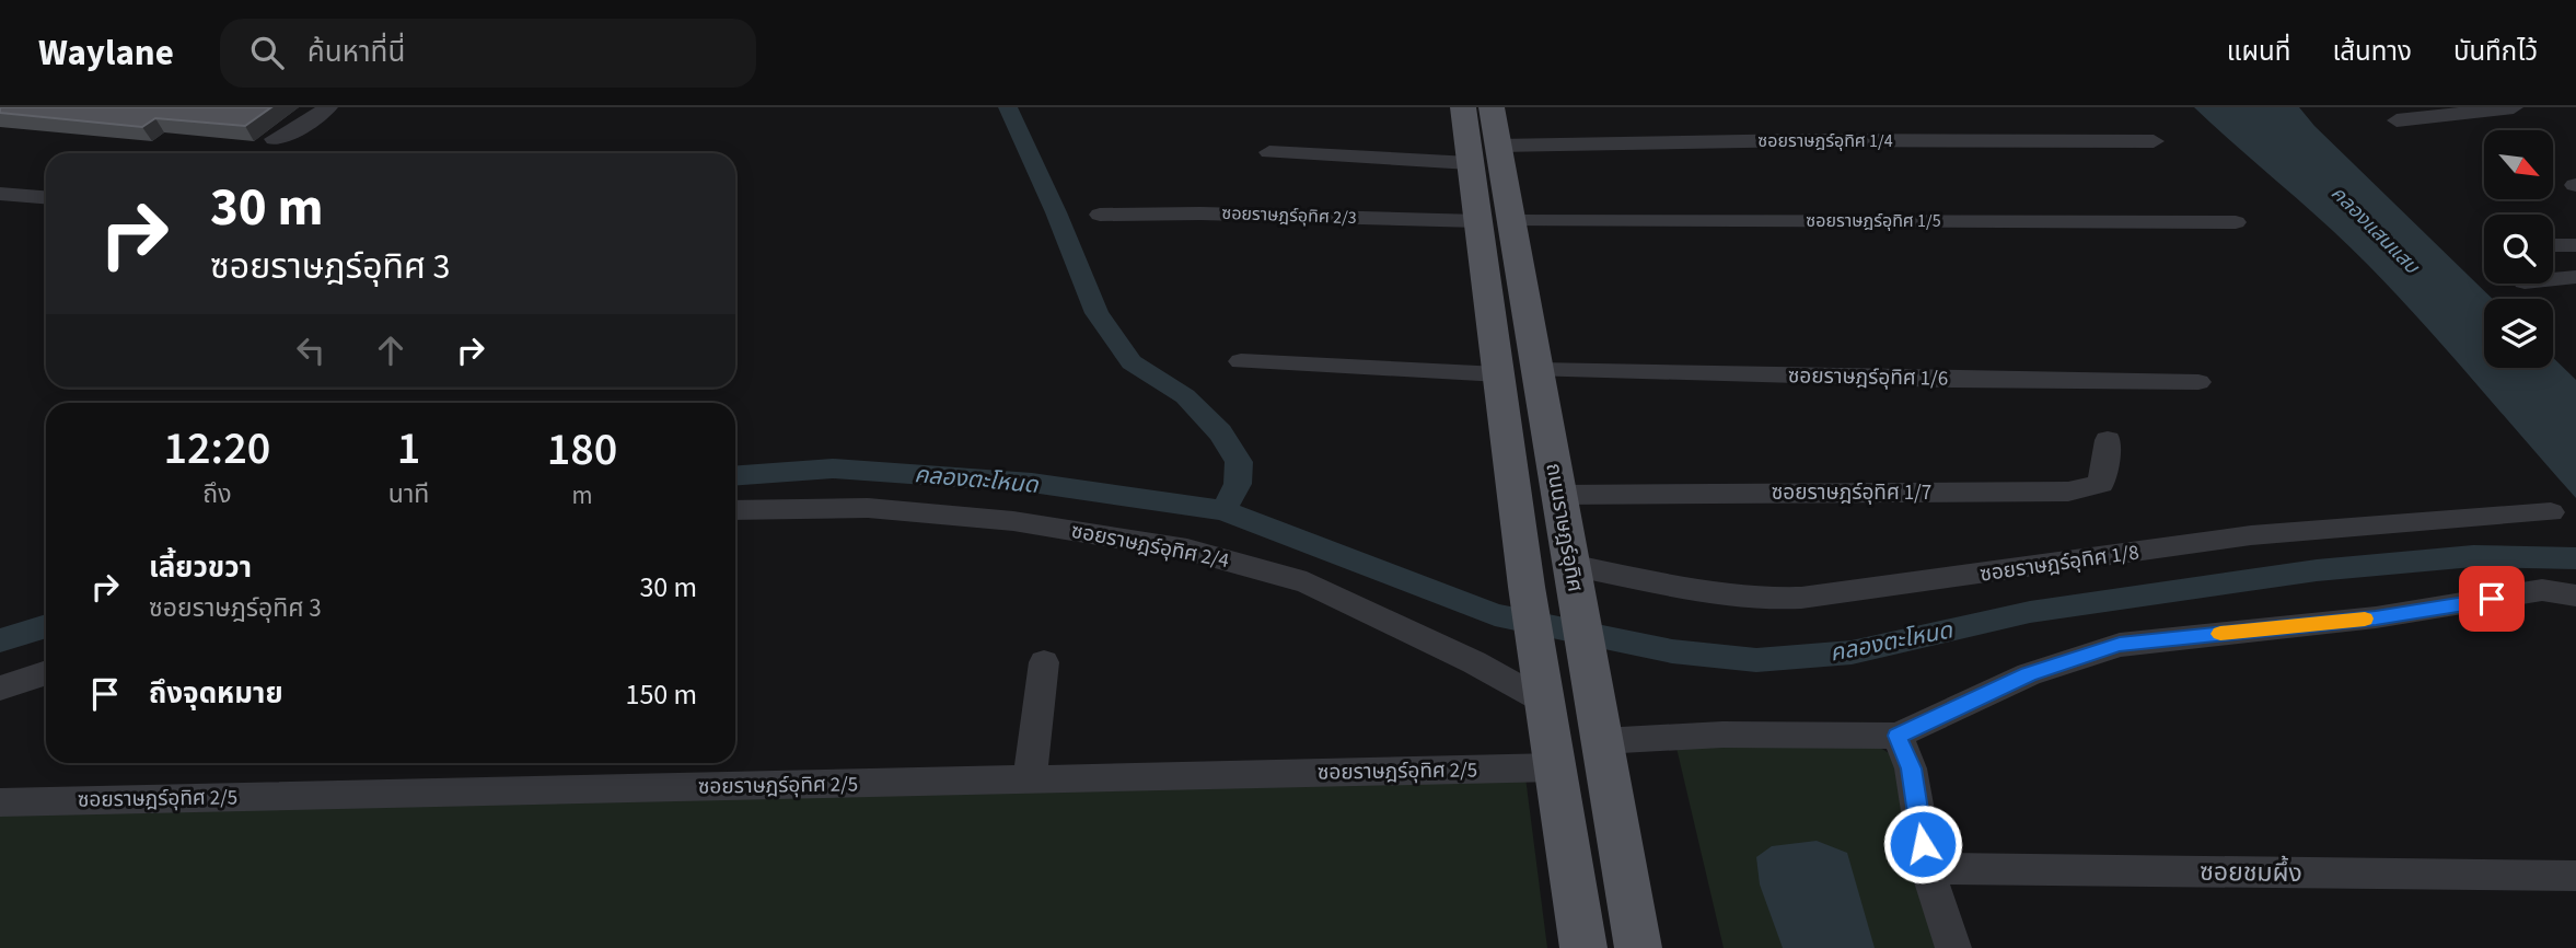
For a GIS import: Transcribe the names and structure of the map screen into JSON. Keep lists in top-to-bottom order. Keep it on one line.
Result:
{"streets":{"main road":["ถนนราษฎร์อุทิศ"],"street":["ซอยราษฎร์อุทิศ 1/4","ซอยราษฎร์อุทิศ 2/3","ซอยราษฎร์อุทิศ 1/5","ซอยราษฎร์อุทิศ 1/6","ซอยราษฎร์อุทิศ 1/7","ซอยราษฎร์อุทิศ 2/4","ซอยราษฎร์อุทิศ 1/8","ซอยราษฎร์อุทิศ 2/5","ซอยชมผึ้ง"]},"crossings":[["ซอยราษฎร์อุทิศ 1/4","ถนนราษฎร์อุทิศ"],["ซอยราษฎร์อุทิศ 2/3","ถนนราษฎร์อุทิศ"],["ซอยราษฎร์อุทิศ 1/5","ถนนราษฎร์อุทิศ"],["ซอยราษฎร์อุทิศ 1/6","ถนนราษฎร์อุทิศ"],["ซอยราษฎร์อุทิศ 1/7","ถนนราษฎร์อุทิศ"],["ถนนราษฎร์อุทิศ","ซอยราษฎร์อุทิศ 2/4"],["ถนนราษฎร์อุทิศ","ซอยราษฎร์อุทิศ 1/8"],["ถนนราษฎร์อุทิศ","ซอยราษฎร์อุทิศ 2/5"]],"water":["คลองแสนแสบ","คลองตะโหนด"],"north":"bottom right","page":{"header":"Waylane","search":"ค้นหาที่นี่","nav":["แผนที่","เส้นทาง","บันทึกไว้"],"turn":["30 m","ซอยราษฎร์อุทิศ 3"],"eta":["12:20","ถึง","1","นาที","180","m"],"list":[{"name":"เลี้ยวขวา","note":"ซอยราษฎร์อุทิศ 3","value":"30 m"},{"name":"ถึงจุดหมาย","value":"150 m"}]}}
